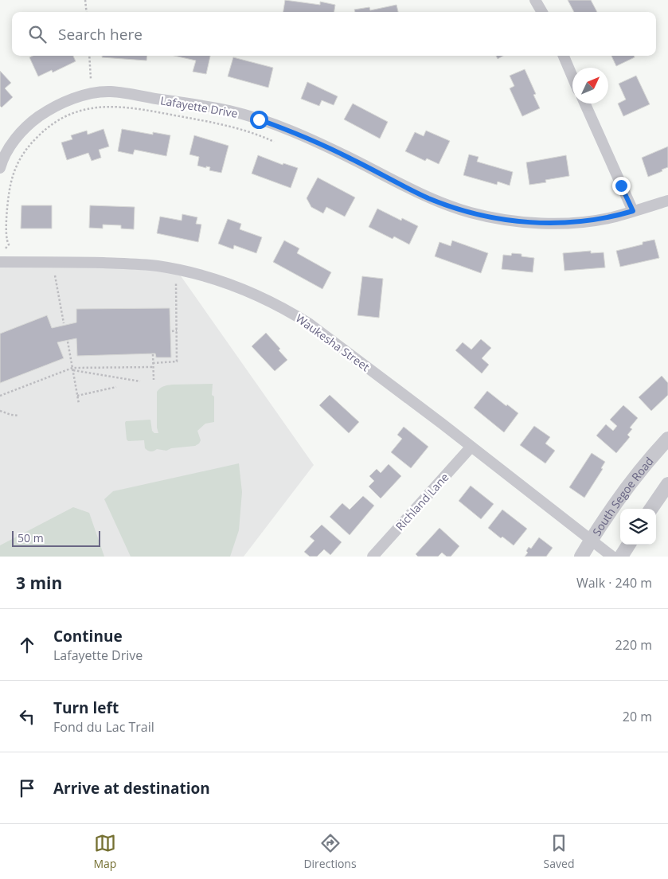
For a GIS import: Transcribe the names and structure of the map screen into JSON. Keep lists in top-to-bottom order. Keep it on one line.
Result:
{"streets":{"street":["Lafayette Drive","Waukesha Street","South Segoe Road","Richland Lane"]},"crossings":[["Waukesha Street","South Segoe Road"],["Waukesha Street","Richland Lane"]],"scale_bar":"50 m","north":"top right","page":{"search":"Search here","scale":"50 m","heading":["3 min","Walk · 240 m"],"list":[["Continue","Lafayette Drive","220 m"],["Turn left","Fond du Lac Trail","20 m"],"Arrive at destination"],"nav":["Map","Directions","Saved"]}}
